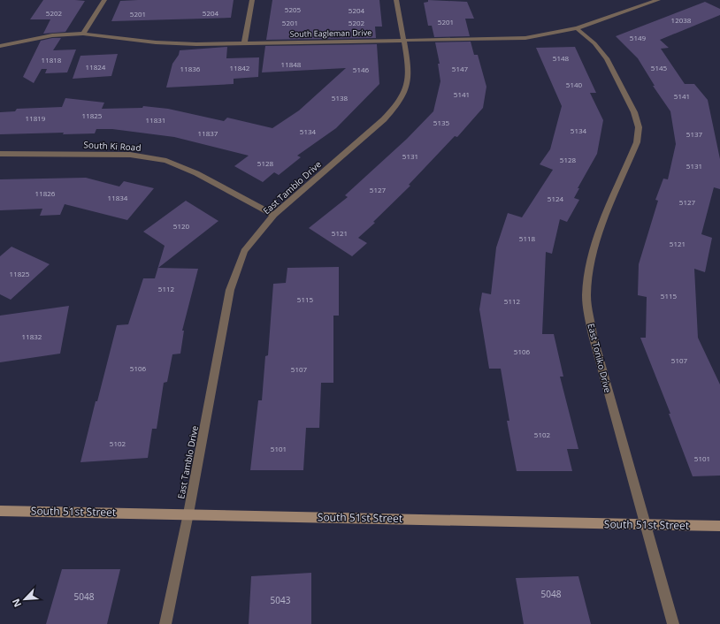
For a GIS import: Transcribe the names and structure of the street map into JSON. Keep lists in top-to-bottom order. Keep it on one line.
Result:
{"streets":{"street":["South Eagleman Drive","South Ki Road","East Tamblo Drive","East Toniko Drive","South 51st Street"]},"crossings":[["South Eagleman Drive","East Tamblo Drive"],["South Eagleman Drive","East Toniko Drive"],["South Ki Road","East Tamblo Drive"],["East Tamblo Drive","South 51st Street"],["East Toniko Drive","South 51st Street"]],"house_numbers":["5205","5204","5202","5204","5201","12038","5201","5201","5202","5149","5148","11818","11848","11824","11842","5145","11836","5147","5146","5140","5141","5141","5138","11825","11819","11831","5135","5134","5134","11837","5137","5131","5128","5128","5131","5127","11826","11834","5124","5127","5120","5121","5118","5121","11825","5112","5115","5115","5112","11832","5106","5107","5106","5107","5102","5102","5101","5101","5048","5048","5043"],"north":"bottom left"}
